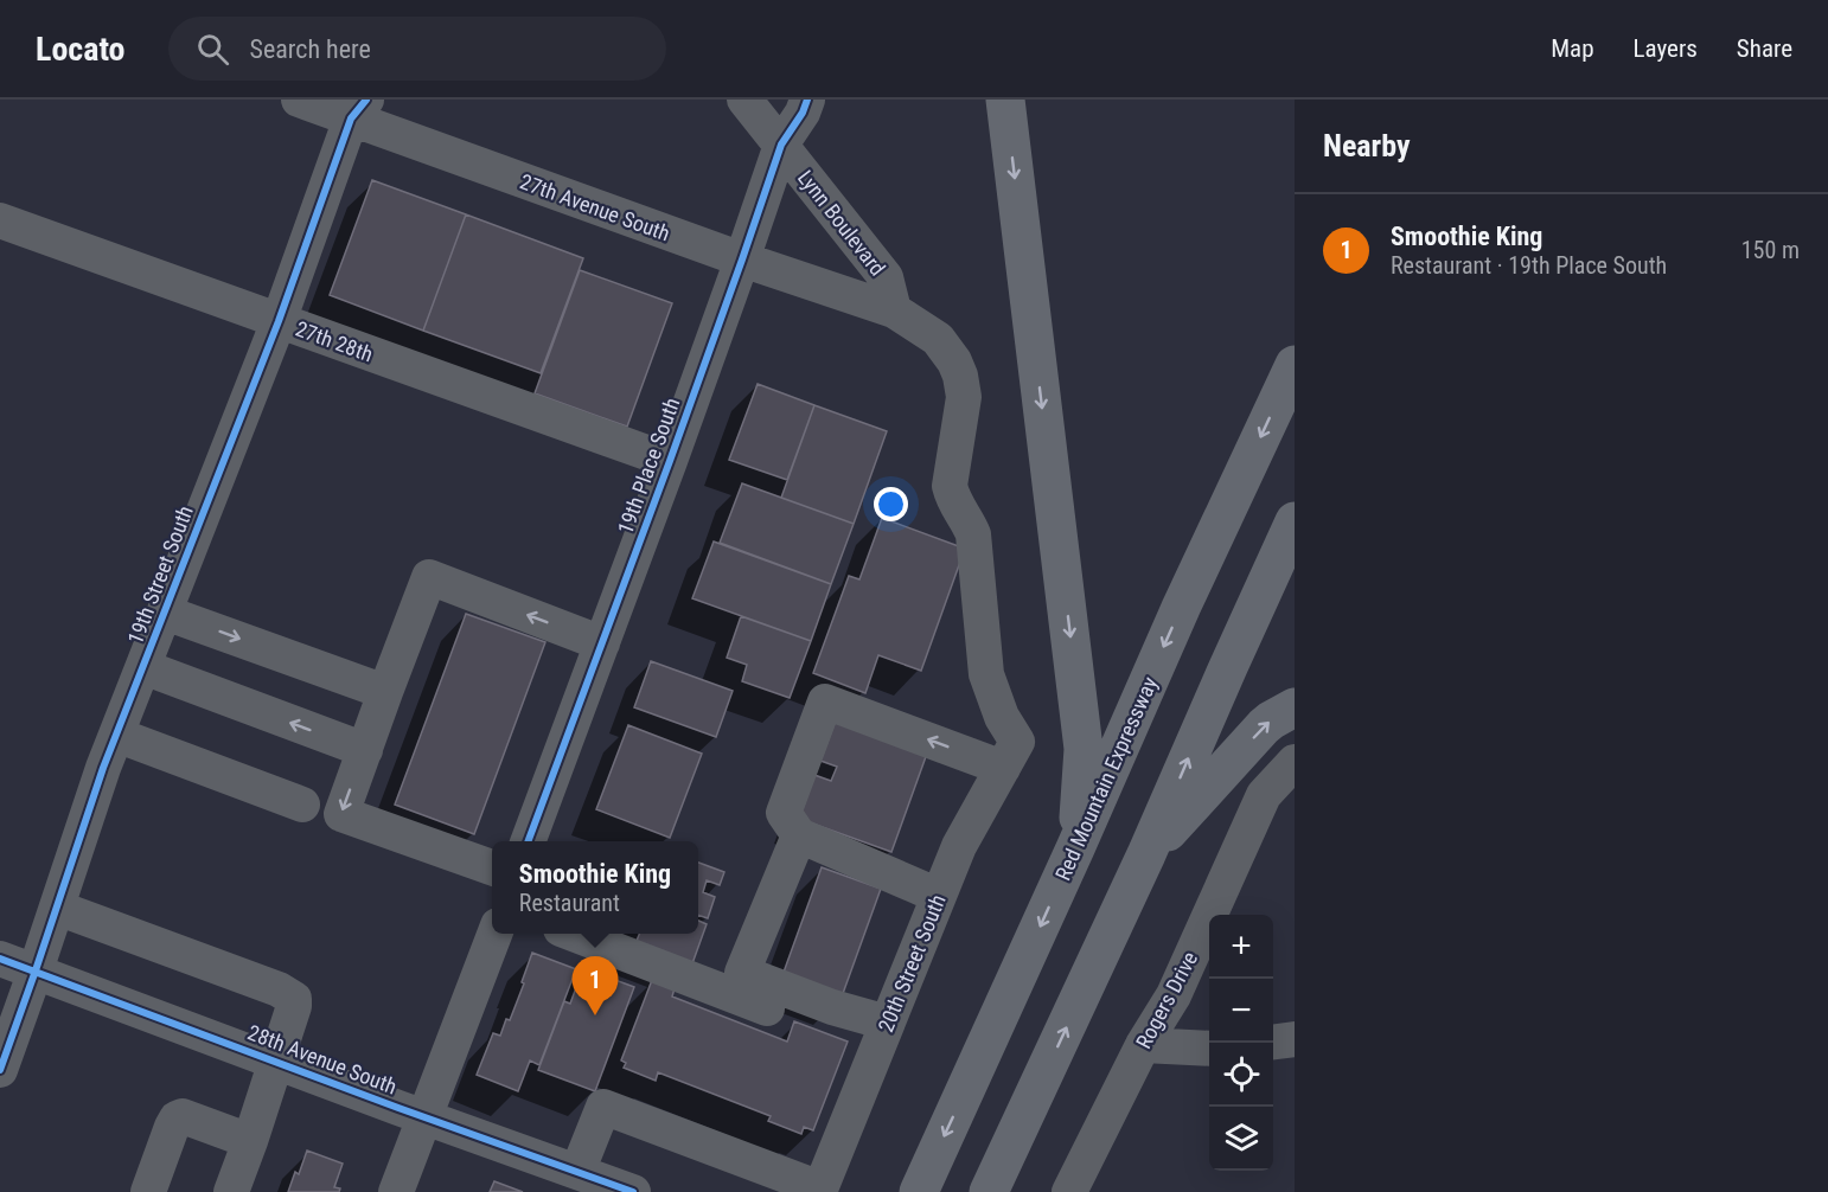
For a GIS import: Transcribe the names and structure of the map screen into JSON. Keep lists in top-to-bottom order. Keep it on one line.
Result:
{"streets":{"highway":["Red Mountain Expressway"],"street":["27th Avenue South","Lynn Boulevard","27th 28th","19th Place South","19th Street South","20th Street South","Rogers Drive","28th Avenue South"]},"crossings":[["27th Avenue South","Lynn Boulevard"],["27th Avenue South","19th Place South"],["27th Avenue South","19th Street South"],["Lynn Boulevard","19th Place South"],["27th 28th","19th Place South"],["27th 28th","19th Street South"],["19th Street South","28th Avenue South"]],"page":{"header":"Locato","search":"Search here","nav":["Map","Layers","Share"],"heading":"Nearby","list":[{"mark":"1","name":"Smoothie King","note":"Restaurant · 19th Place South","value":"150 m"}],"popup":["Smoothie King","Restaurant"],"map_buttons":["+","−"],"pins":"1"}}
